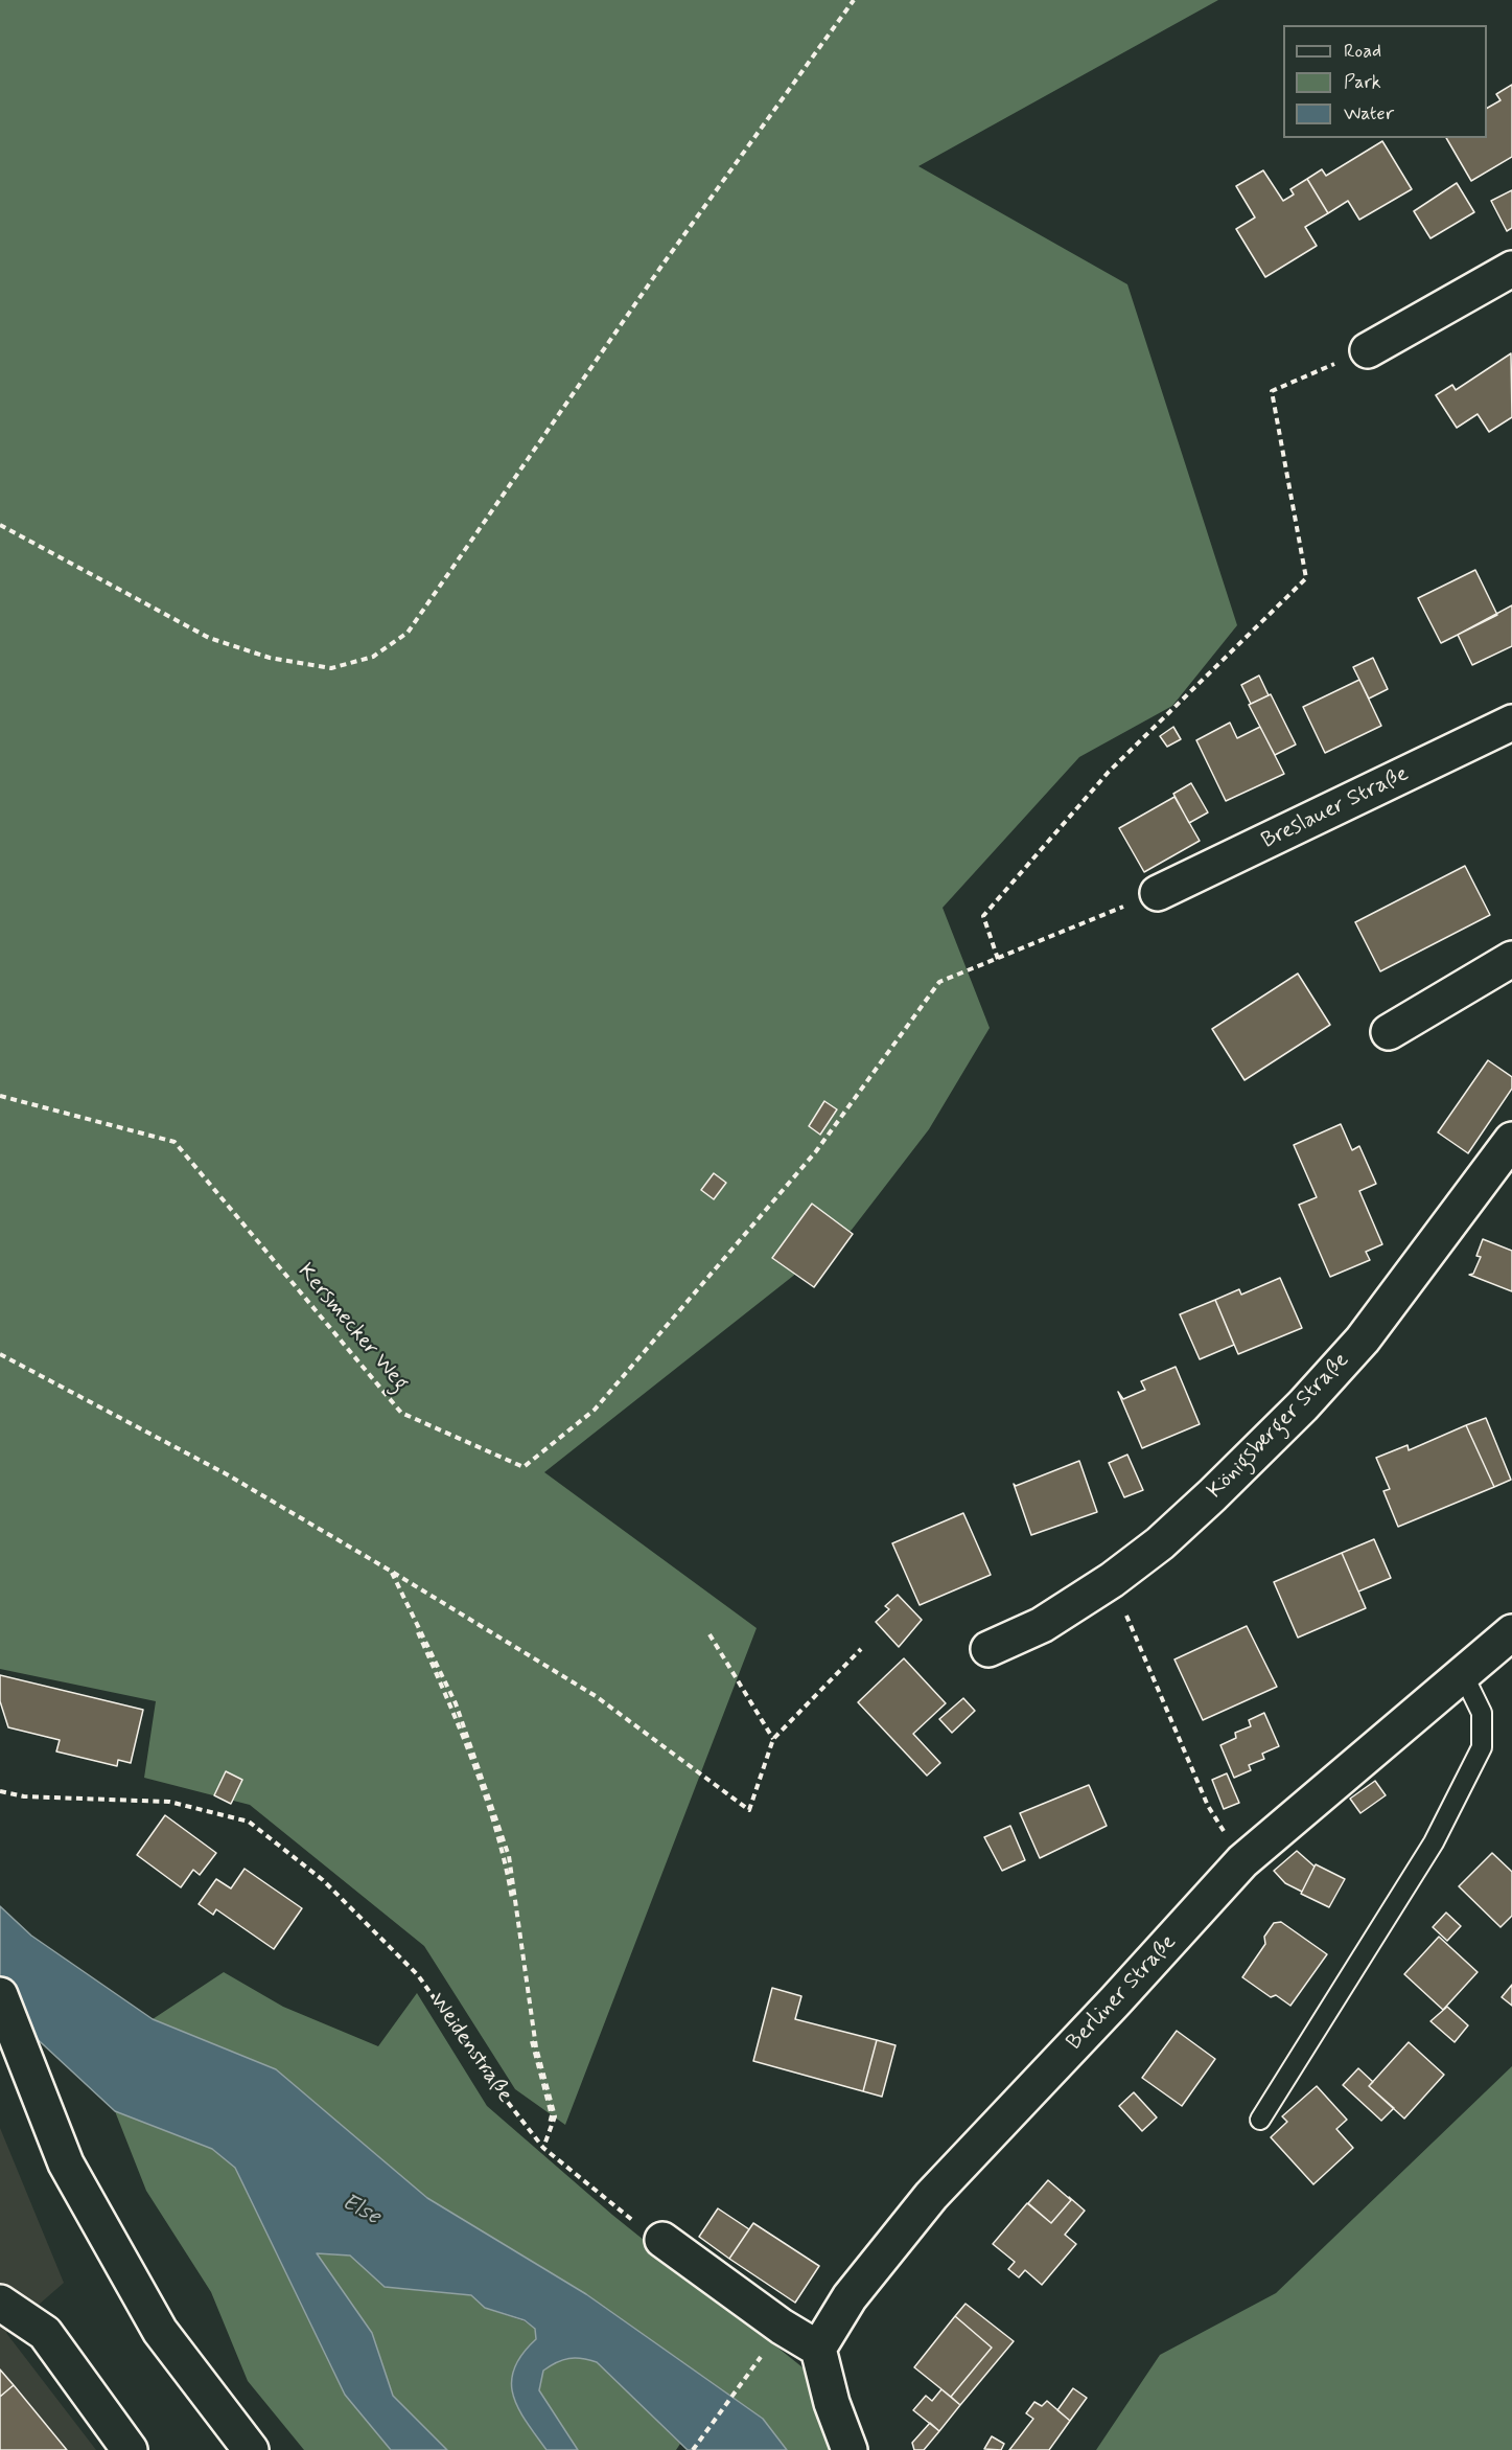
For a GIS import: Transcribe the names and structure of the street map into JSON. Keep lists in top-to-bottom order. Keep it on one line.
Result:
{"streets":{"street":["Breslauer Straße","Königsberger Straße","Berliner Straße"],"path":["Kersmecker Weg","Weidenstraße"]},"water":["Else"],"legend":["Road","Park","Water"]}
